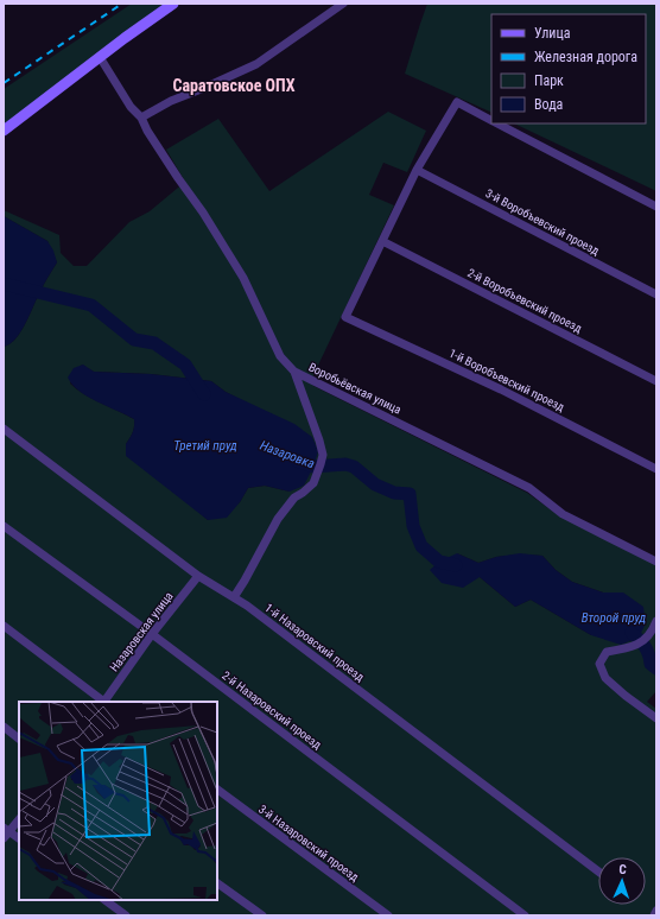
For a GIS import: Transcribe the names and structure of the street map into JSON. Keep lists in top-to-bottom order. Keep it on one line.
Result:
{"streets":{"street":["3-й Воробъевский проезд","2-й Воробъевский проезд","1-й Воробъевский проезд","Воробьёвская улица","Назаровская улица","1-й Назаровский проезд","2-й Назаровский проезд","3-й Назаровский проезд"]},"crossings":[["2-й Воробъевский проезд","1-й Воробъевский проезд"],["Назаровская улица","1-й Назаровский проезд"],["Назаровская улица","2-й Назаровский проезд"]],"districts":["Саратовское ОПХ"],"water":["Третий пруд","Назаровка","Второй пруд"],"legend":["Улица","Железная дорога","Парк","Вода"],"north":"top"}
